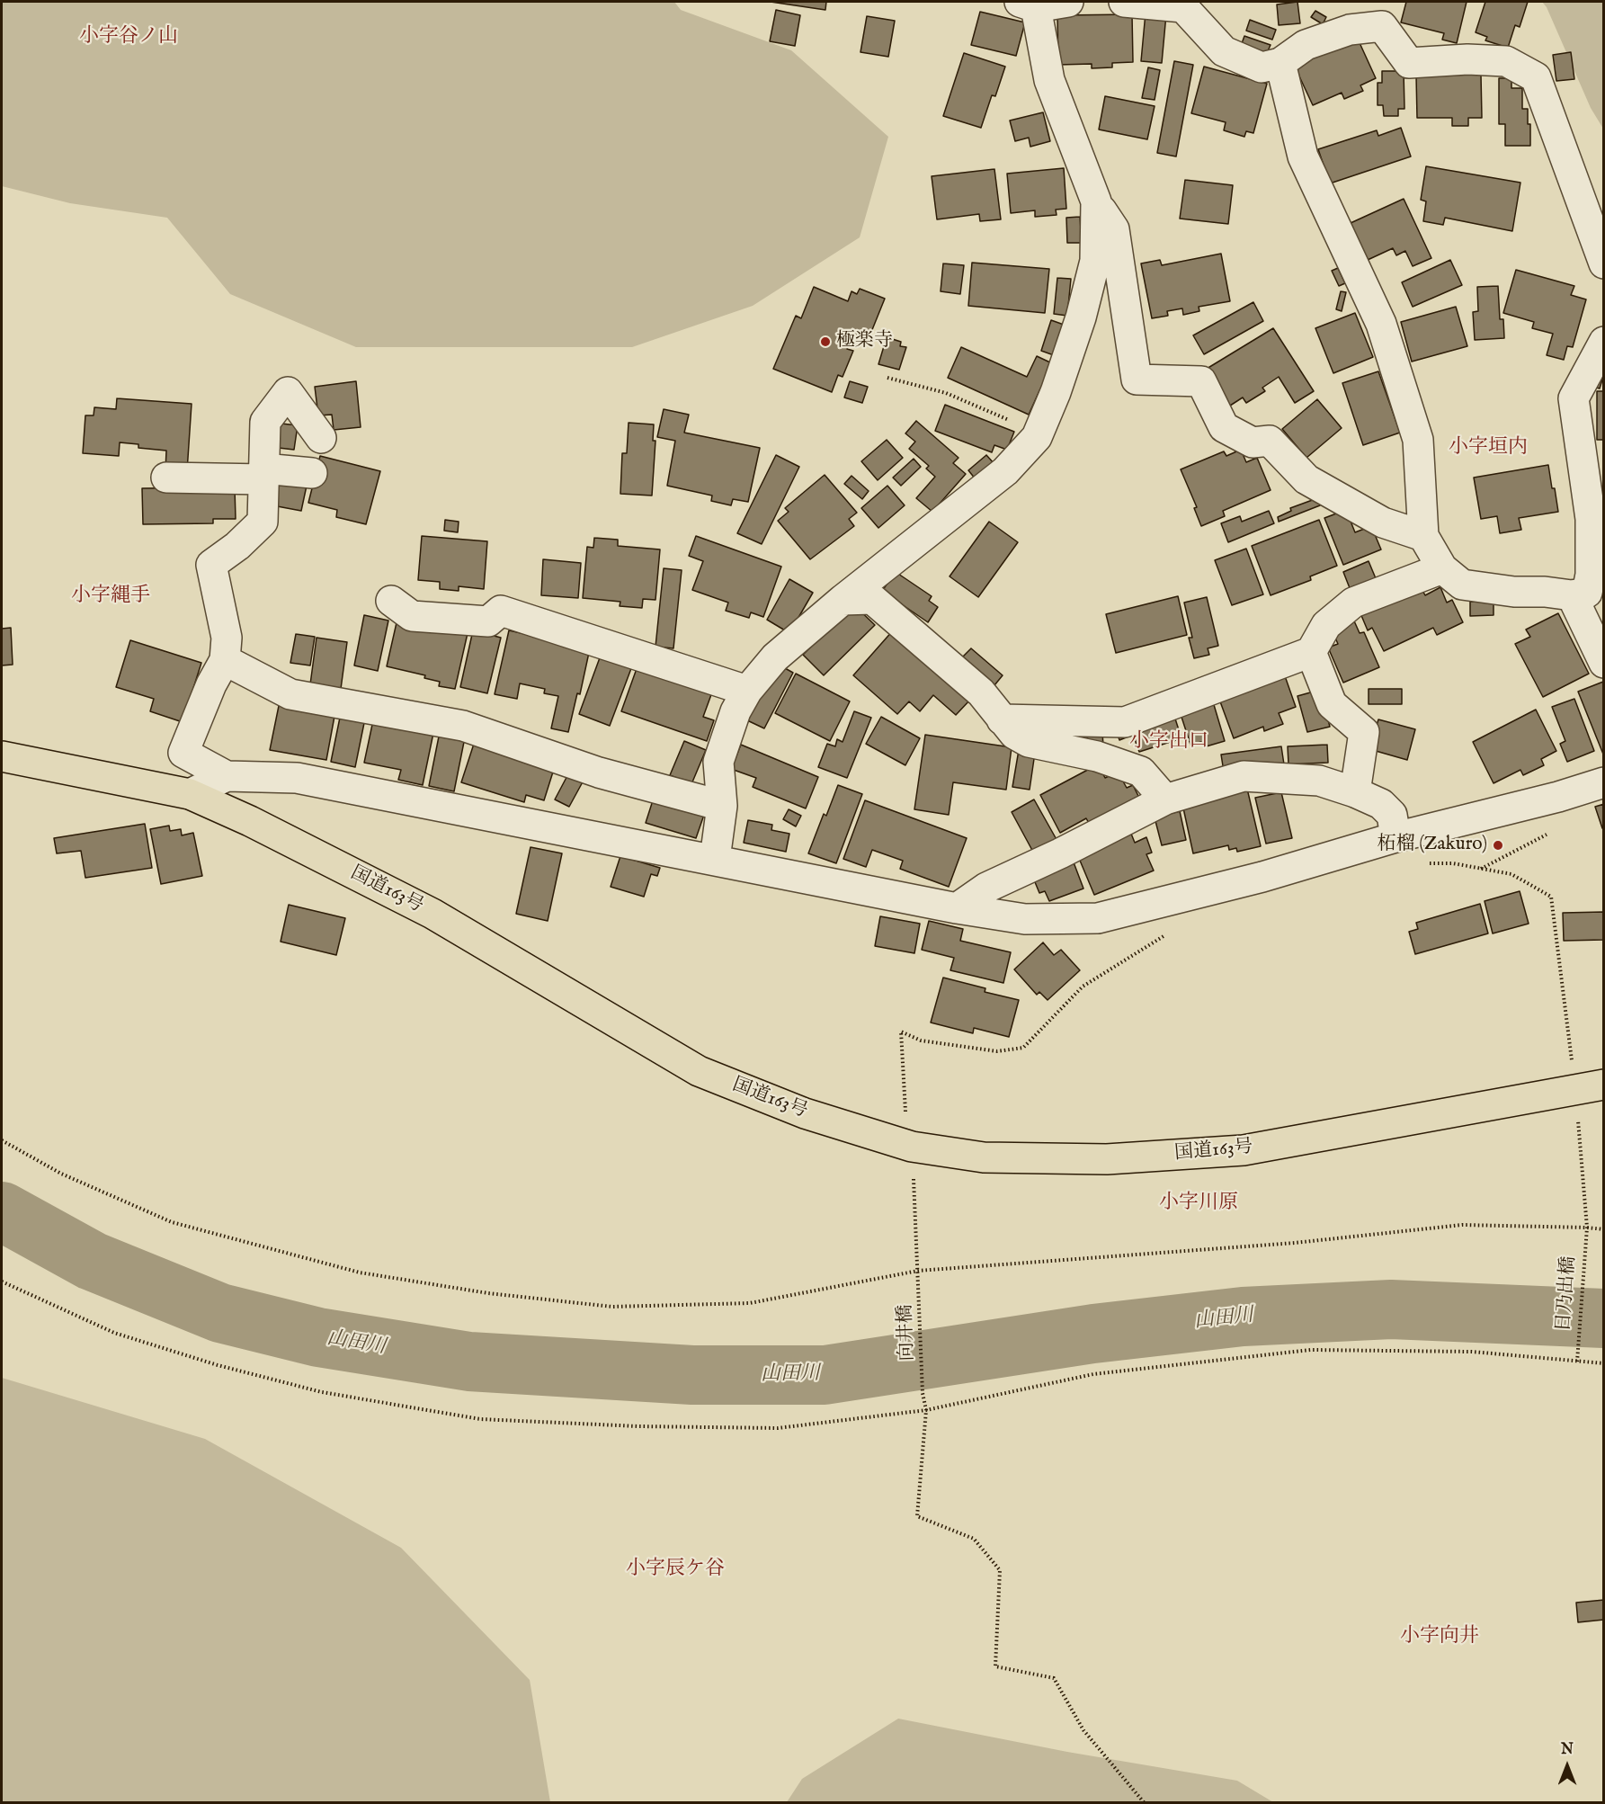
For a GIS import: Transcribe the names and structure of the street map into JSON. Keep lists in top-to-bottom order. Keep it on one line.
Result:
{"streets":{"highway":["国道163号"],"path":["日乃出橋","向井橋"]},"crossings":[["国道163号","日乃出橋"],["国道163号","向井橋"]],"districts":["小字谷ノ山","小字垣内","小字縄手","小字出口","小字川原","小字辰ケ谷","小字向井"],"water":["山田川"],"places":["極楽寺","柘榴 (Zakuro)"],"north":"top"}
